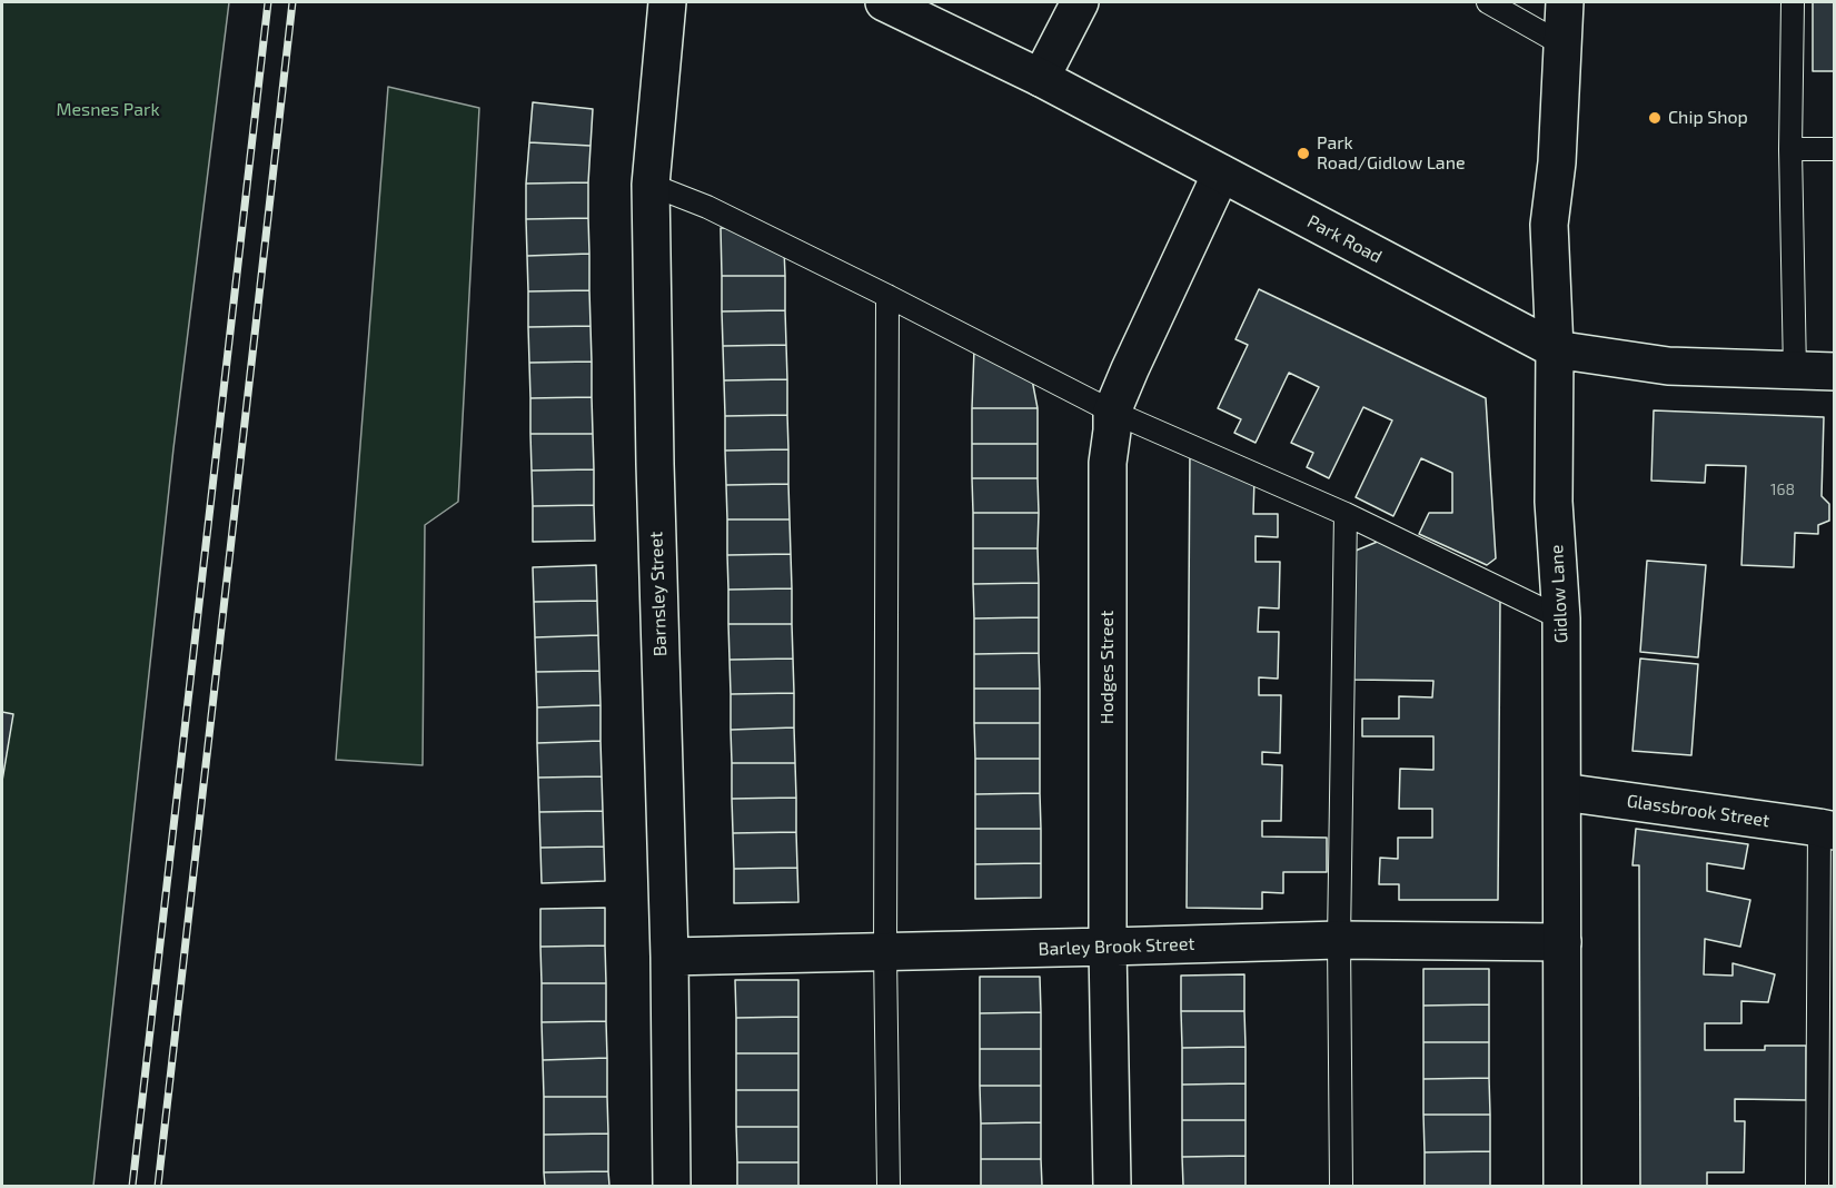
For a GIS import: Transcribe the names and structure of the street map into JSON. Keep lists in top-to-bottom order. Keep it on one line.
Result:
{"streets":{"street":["Park Road","Barnsley Street","Gidlow Lane","Hodges Street","Glassbrook Street","Barley Brook Street"]},"crossings":[["Park Road","Gidlow Lane"],["Park Road","Hodges Street"],["Barnsley Street","Barley Brook Street"],["Gidlow Lane","Glassbrook Street"],["Gidlow Lane","Barley Brook Street"],["Hodges Street","Barley Brook Street"]],"parks":["Mesnes Park"],"places":["Chip Shop","Park Road/Gidlow Lane"],"house_numbers":["168"]}
